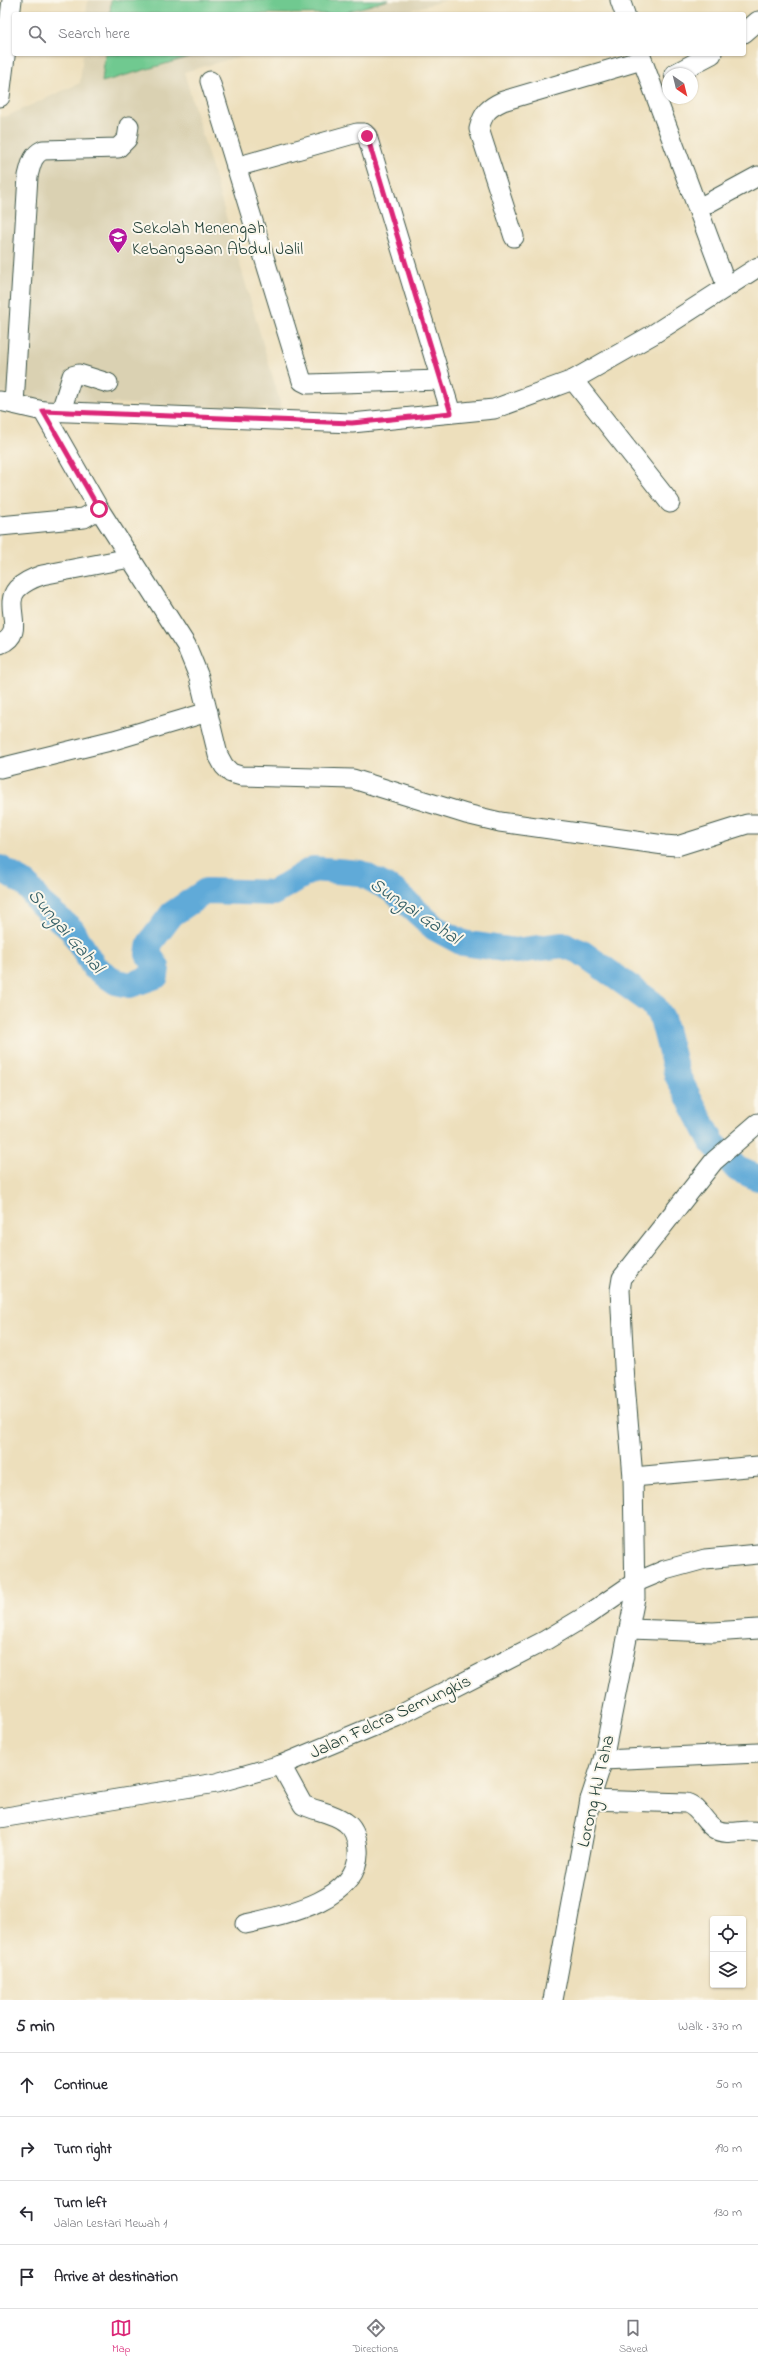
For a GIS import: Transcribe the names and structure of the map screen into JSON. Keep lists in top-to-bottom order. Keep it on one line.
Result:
{"streets":{"street":["Jalan Felcra Semungkis","Lorong HJ Taha"]},"crossings":[["Jalan Felcra Semungkis","Lorong HJ Taha"]],"water":["Sungai Gahal"],"places":{"school or university":["Sekolah Menengah Kebangsaan Abdul Jalil"]},"north":"bottom right","page":{"search":"Search here","heading":["5 min","Walk · 370 m"],"list":[["Continue","50 m"],["Turn right","190 m"],["Turn left","Jalan Lestari Mewah 1","130 m"],"Arrive at destination"],"nav":["Map","Directions","Saved"]}}
